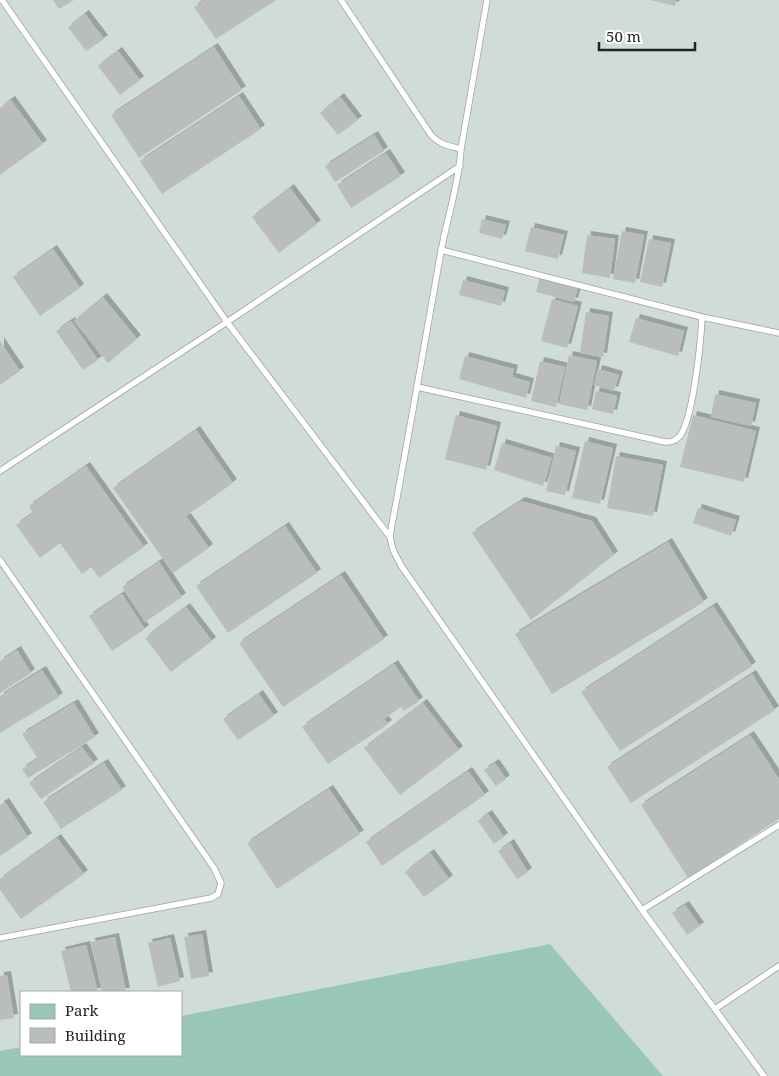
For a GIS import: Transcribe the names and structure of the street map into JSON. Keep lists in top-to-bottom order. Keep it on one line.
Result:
{"legend":["Park","Building"],"scale_bar":"50 m"}
